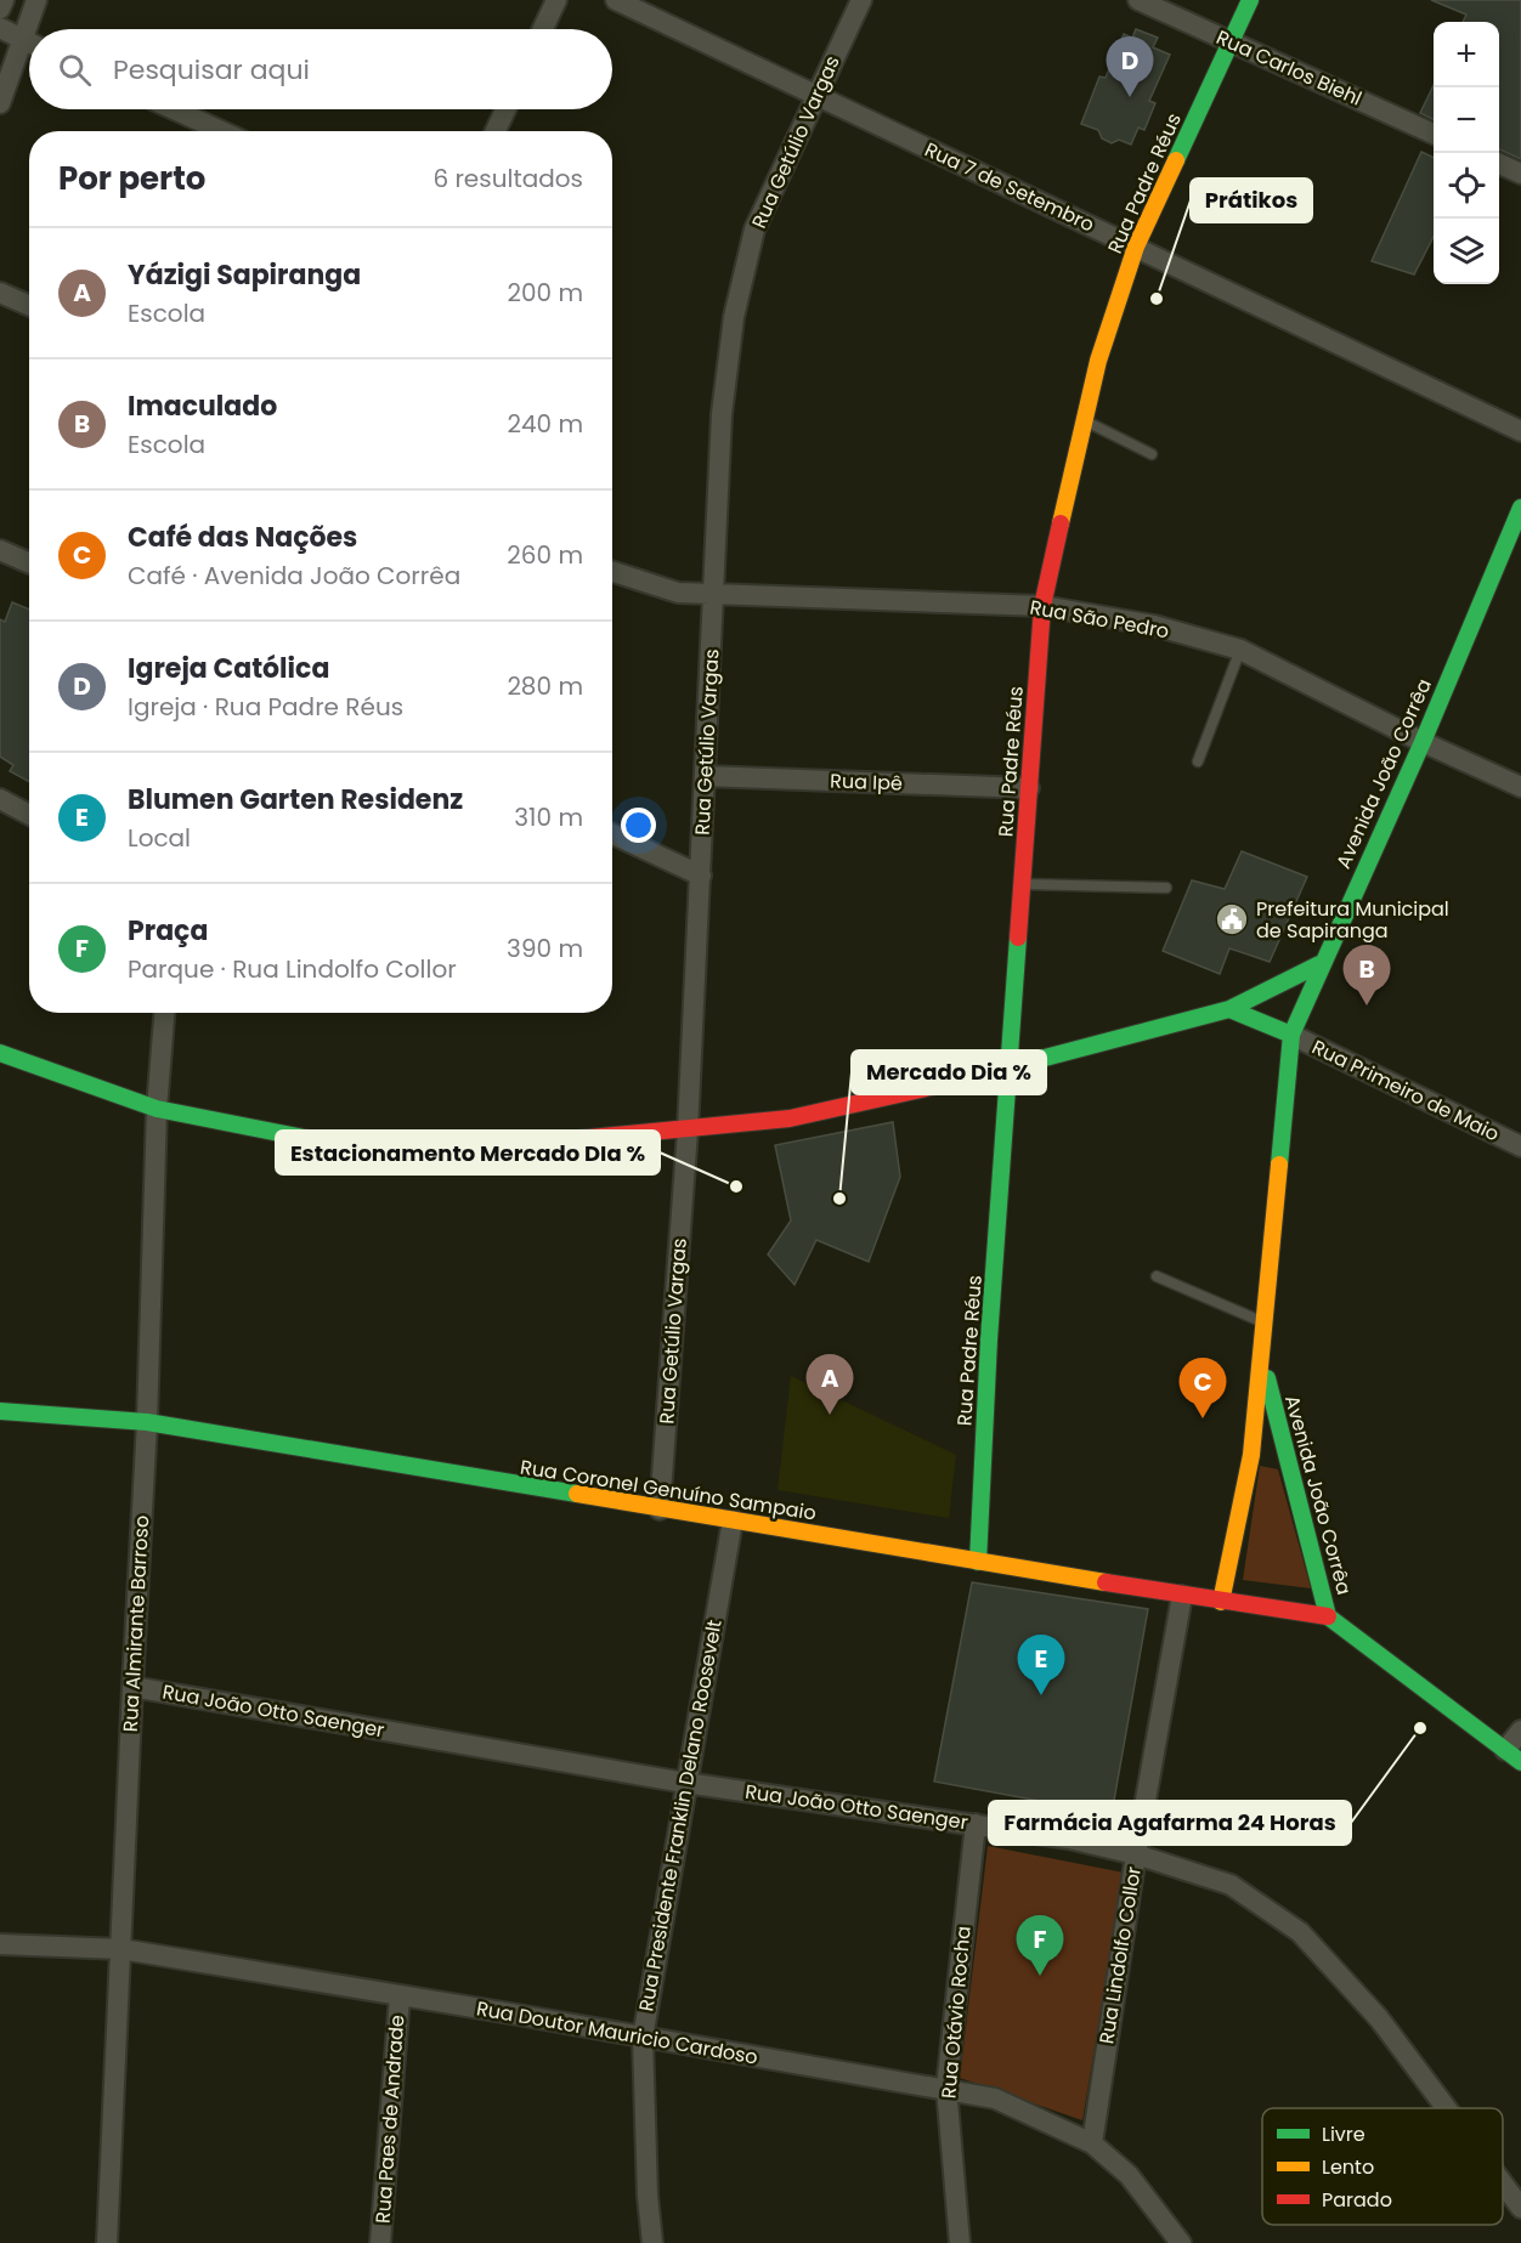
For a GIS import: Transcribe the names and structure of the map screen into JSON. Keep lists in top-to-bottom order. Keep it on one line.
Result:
{"streets":{"main road":["Rua Padre Réus","Avenida João Corrêa","Rua Coronel Genuíno Sampaio"],"street":["Rua Carlos Biehl","Rua Getúlio Vargas","Rua 7 de Setembro","Rua São Pedro","Rua Ipê","Rua Primeiro de Maio","Rua Almirante Barroso","Rua João Otto Saenger","Rua Presidente Franklin Delano Roosevelt","Rua Lindolfo Collor","Rua Otávio Rocha","Rua Doutor Mauricio Cardoso","Rua Paes de Andrade"]},"crossings":[["Rua Carlos Biehl","Rua Padre Réus"],["Rua Getúlio Vargas","Rua 7 de Setembro"],["Rua Getúlio Vargas","Rua São Pedro"],["Rua Getúlio Vargas","Rua Ipê"],["Rua Getúlio Vargas","Rua Coronel Genuíno Sampaio"],["Rua Padre Réus","Rua 7 de Setembro"],["Rua Padre Réus","Rua São Pedro"],["Rua Padre Réus","Rua Ipê"],["Rua Padre Réus","Rua Coronel Genuíno Sampaio"],["Rua São Pedro","Avenida João Corrêa"],["Avenida João Corrêa","Rua Primeiro de Maio"],["Avenida João Corrêa","Rua Coronel Genuíno Sampaio"],["Rua Coronel Genuíno Sampaio","Rua Almirante Barroso"],["Rua Coronel Genuíno Sampaio","Rua Presidente Franklin Delano Roosevelt"],["Rua Coronel Genuíno Sampaio","Rua Lindolfo Collor"],["Rua Almirante Barroso","Rua João Otto Saenger"],["Rua Almirante Barroso","Rua Doutor Mauricio Cardoso"],["Rua João Otto Saenger","Rua Presidente Franklin Delano Roosevelt"],["Rua João Otto Saenger","Rua Lindolfo Collor"],["Rua João Otto Saenger","Rua Otávio Rocha"],["Rua Presidente Franklin Delano Roosevelt","Rua Doutor Mauricio Cardoso"],["Rua Lindolfo Collor","Rua Doutor Mauricio Cardoso"],["Rua Otávio Rocha","Rua Doutor Mauricio Cardoso"],["Rua Doutor Mauricio Cardoso","Rua Paes de Andrade"]],"places":{"other":["Prátikos","Estacionamento Mercado DIa %","Mercado Dia %","Farmácia Agafarma 24 Horas"],"public building":["Prefeitura Municipal de Sapiranga"]},"legend":["Livre","Lento","Parado"],"page":{"map_buttons":["+","−"],"search":"Pesquisar aqui","pins":["D","B","A","C","E","F"],"heading":["Por perto","6 resultados"],"list":[{"mark":"A","name":"Yázigi Sapiranga","note":"Escola","value":"200 m"},{"mark":"B","name":"Imaculado","note":"Escola","value":"240 m"},{"mark":"C","name":"Café das Nações","note":"Café · Avenida João Corrêa","value":"260 m"},{"mark":"D","name":"Igreja Católica","note":"Igreja · Rua Padre Réus","value":"280 m"},{"mark":"E","name":"Blumen Garten Residenz","note":"Local","value":"310 m"},{"mark":"F","name":"Praça","note":"Parque · Rua Lindolfo Collor","value":"390 m"}]}}
